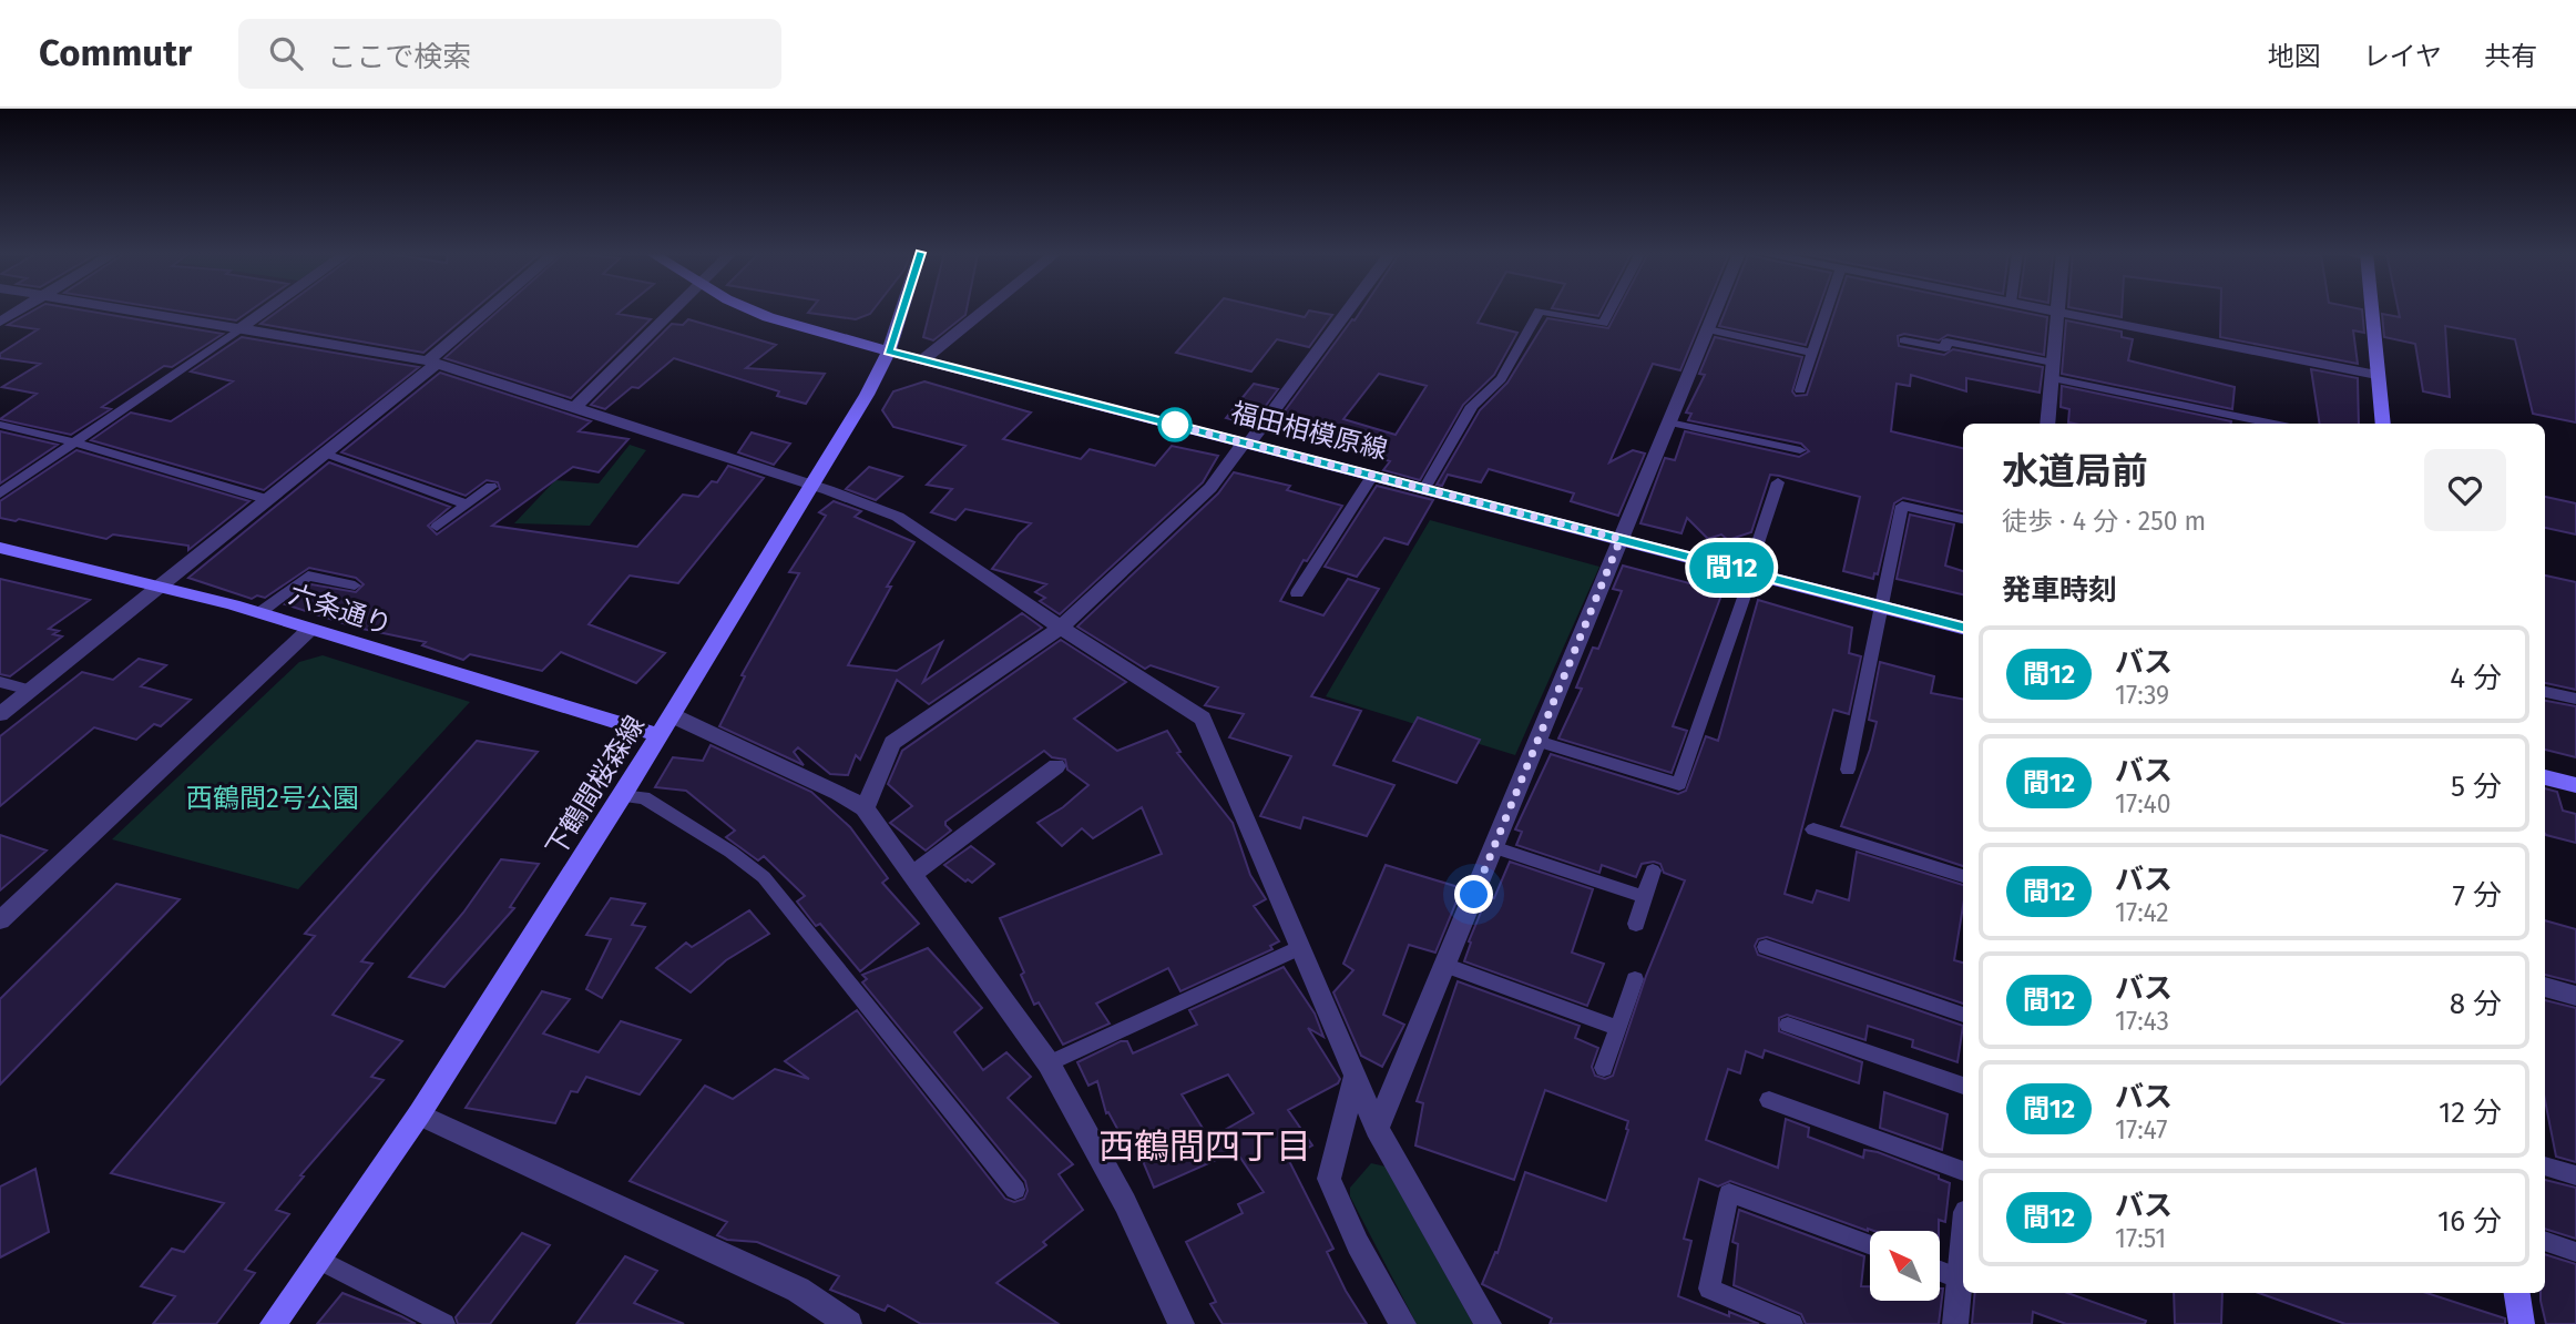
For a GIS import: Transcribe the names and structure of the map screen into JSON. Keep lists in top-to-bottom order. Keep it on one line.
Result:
{"streets":{"street":["福田相模原線","六条通り","下鶴間桜森線"]},"crossings":[["福田相模原線","下鶴間桜森線"],["六条通り","下鶴間桜森線"]],"districts":["西鶴間四丁目"],"parks":["西鶴間2号公園"],"lines":["bus line 間12"],"north":"top left","page":{"header":"Commutr","search":"ここで検索","nav":["地図","レイヤ","共有"],"on_map":"間12","heading":[["水道局前","徒歩 · 4 分 · 250 m"],"発車時刻"],"list":[{"mark":"間12","name":"バス","note":"17:39","value":"4 分"},{"mark":"間12","name":"バス","note":"17:40","value":"5 分"},{"mark":"間12","name":"バス","note":"17:42","value":"7 分"},{"mark":"間12","name":"バス","note":"17:43","value":"8 分"},{"mark":"間12","name":"バス","note":"17:47","value":"12 分"},{"mark":"間12","name":"バス","note":"17:51","value":"16 分"}]}}
